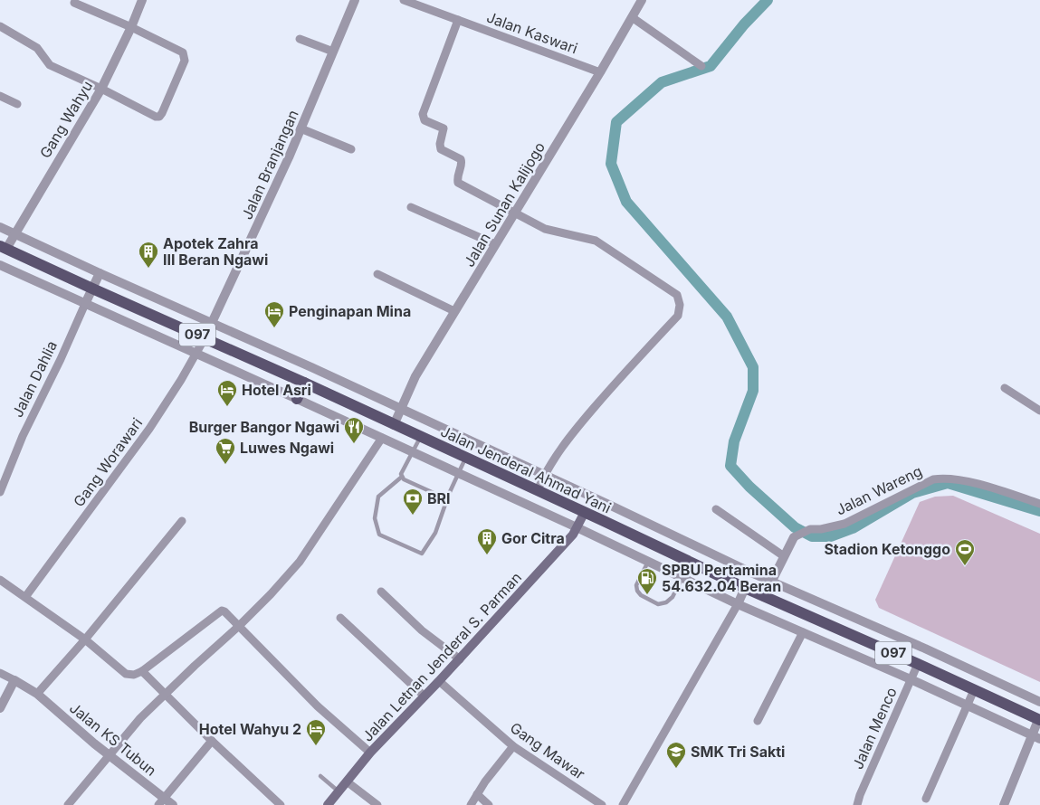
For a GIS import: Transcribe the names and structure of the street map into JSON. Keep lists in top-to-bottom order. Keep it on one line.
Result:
{"streets":{"main road":["097","Jalan Jenderal Ahmad Yani","Jalan Letnan Jenderal S. Parman"],"street":["Jalan Kaswari","Gang Wahyu","Jalan Branjangan","Jalan Sunan Kalijogo","Jalan Dahlia","Gang Worawari","Jalan Wareng","Jalan Menco","Jalan KS Tubun","Gang Mawar"]},"crossings":[["Jalan Kaswari","Jalan Sunan Kalijogo"],["Gang Wahyu","Jalan Jenderal Ahmad Yani"],["Jalan Branjangan","Gang Worawari"],["Jalan Branjangan","Jalan Jenderal Ahmad Yani"],["Jalan Sunan Kalijogo","Jalan Jenderal Ahmad Yani"],["Gang Worawari","Jalan Jenderal Ahmad Yani"],["Jalan Jenderal Ahmad Yani","Jalan Wareng"],["Jalan Jenderal Ahmad Yani","Jalan Letnan Jenderal S. Parman"],["Jalan Jenderal Ahmad Yani","Jalan Menco"],["Jalan Letnan Jenderal S. Parman","Gang Mawar"]],"places":{"building":["Apotek Zahra III Beran Ngawi","Gor Citra"],"hotel":["Penginapan Mina","Hotel Asri","Hotel Wahyu 2"],"restaurant":["Burger Bangor Ngawi"],"supermarket":["Luwes Ngawi"],"bank":["BRI"],"sports":["Stadion Ketonggo"],"fuel station":["SPBU Pertamina 54.632.04 Beran"],"school or university":["SMK Tri Sakti"]}}
